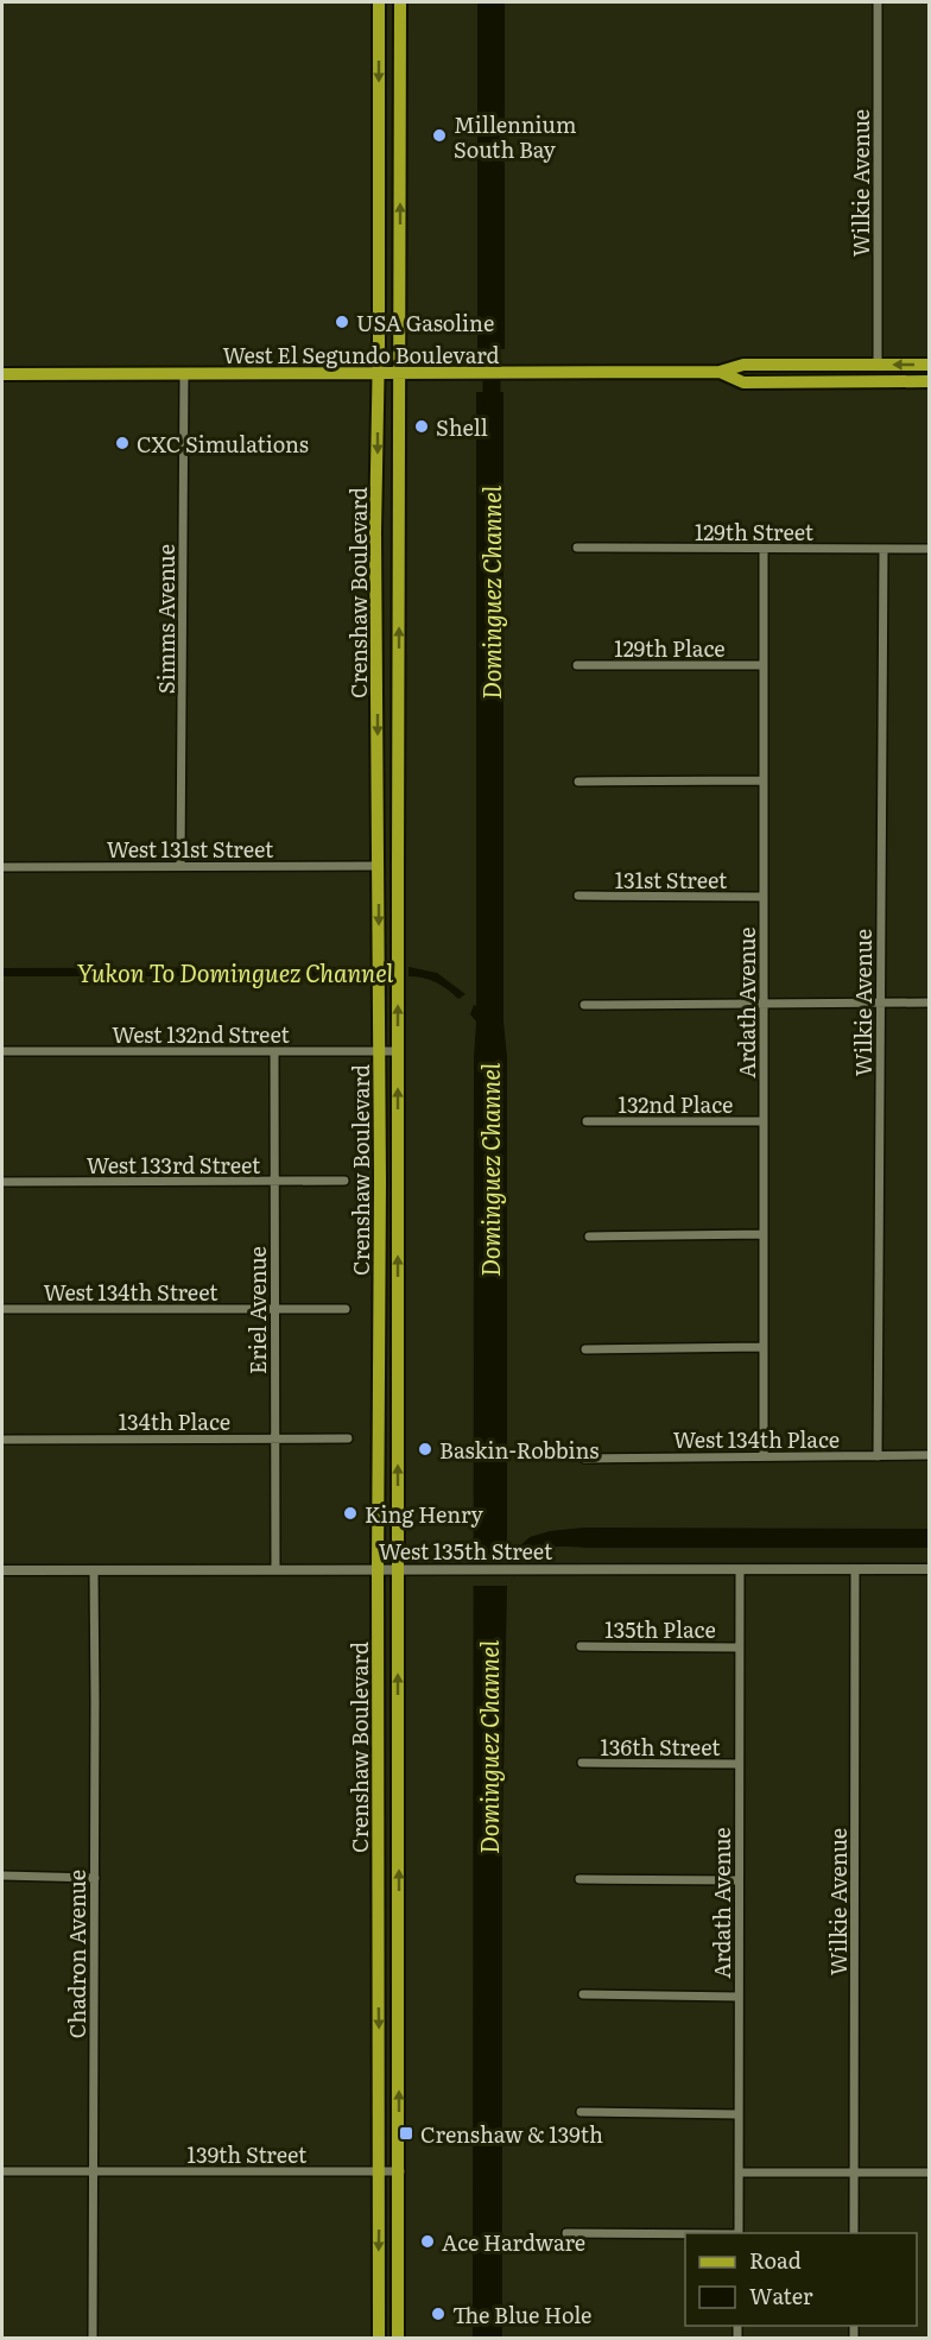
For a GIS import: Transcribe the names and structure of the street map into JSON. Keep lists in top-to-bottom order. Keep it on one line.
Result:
{"streets":{"main road":["West El Segundo Boulevard","Crenshaw Boulevard"],"street":["Wilkie Avenue","129th Street","Simms Avenue","129th Place","West 131st Street","131st Street","Ardath Avenue","West 132nd Street","132nd Place","West 133rd Street","West 134th Street","Eriel Avenue","134th Place","West 134th Place","West 135th Street","135th Place","136th Street","Chadron Avenue","139th Street"]},"crossings":[["Wilkie Avenue","129th Street"],["Wilkie Avenue","West 134th Place"],["Wilkie Avenue","West 135th Street"],["West El Segundo Boulevard","Crenshaw Boulevard"],["West El Segundo Boulevard","Simms Avenue"],["129th Street","Ardath Avenue"],["Crenshaw Boulevard","West 131st Street"],["Crenshaw Boulevard","West 132nd Street"],["Crenshaw Boulevard","West 135th Street"],["Crenshaw Boulevard","139th Street"],["Simms Avenue","West 131st Street"],["129th Place","Ardath Avenue"],["131st Street","Ardath Avenue"],["Ardath Avenue","132nd Place"],["Ardath Avenue","West 134th Place"],["Ardath Avenue","West 135th Street"],["Ardath Avenue","135th Place"],["Ardath Avenue","136th Street"],["West 132nd Street","Eriel Avenue"],["West 133rd Street","Eriel Avenue"],["West 134th Street","Eriel Avenue"],["Eriel Avenue","134th Place"],["Eriel Avenue","West 135th Street"],["West 135th Street","Chadron Avenue"],["Chadron Avenue","139th Street"]],"water":["Dominguez Channel","Yukon To Dominguez Channel"],"places":{"other":["Millennium South Bay","USA Gasoline","Shell","CXC Simulations","Baskin-Robbins","King Henry","Ace Hardware","The Blue Hole"],"transit":["Crenshaw & 139th"]},"legend":["Road","Water"]}
